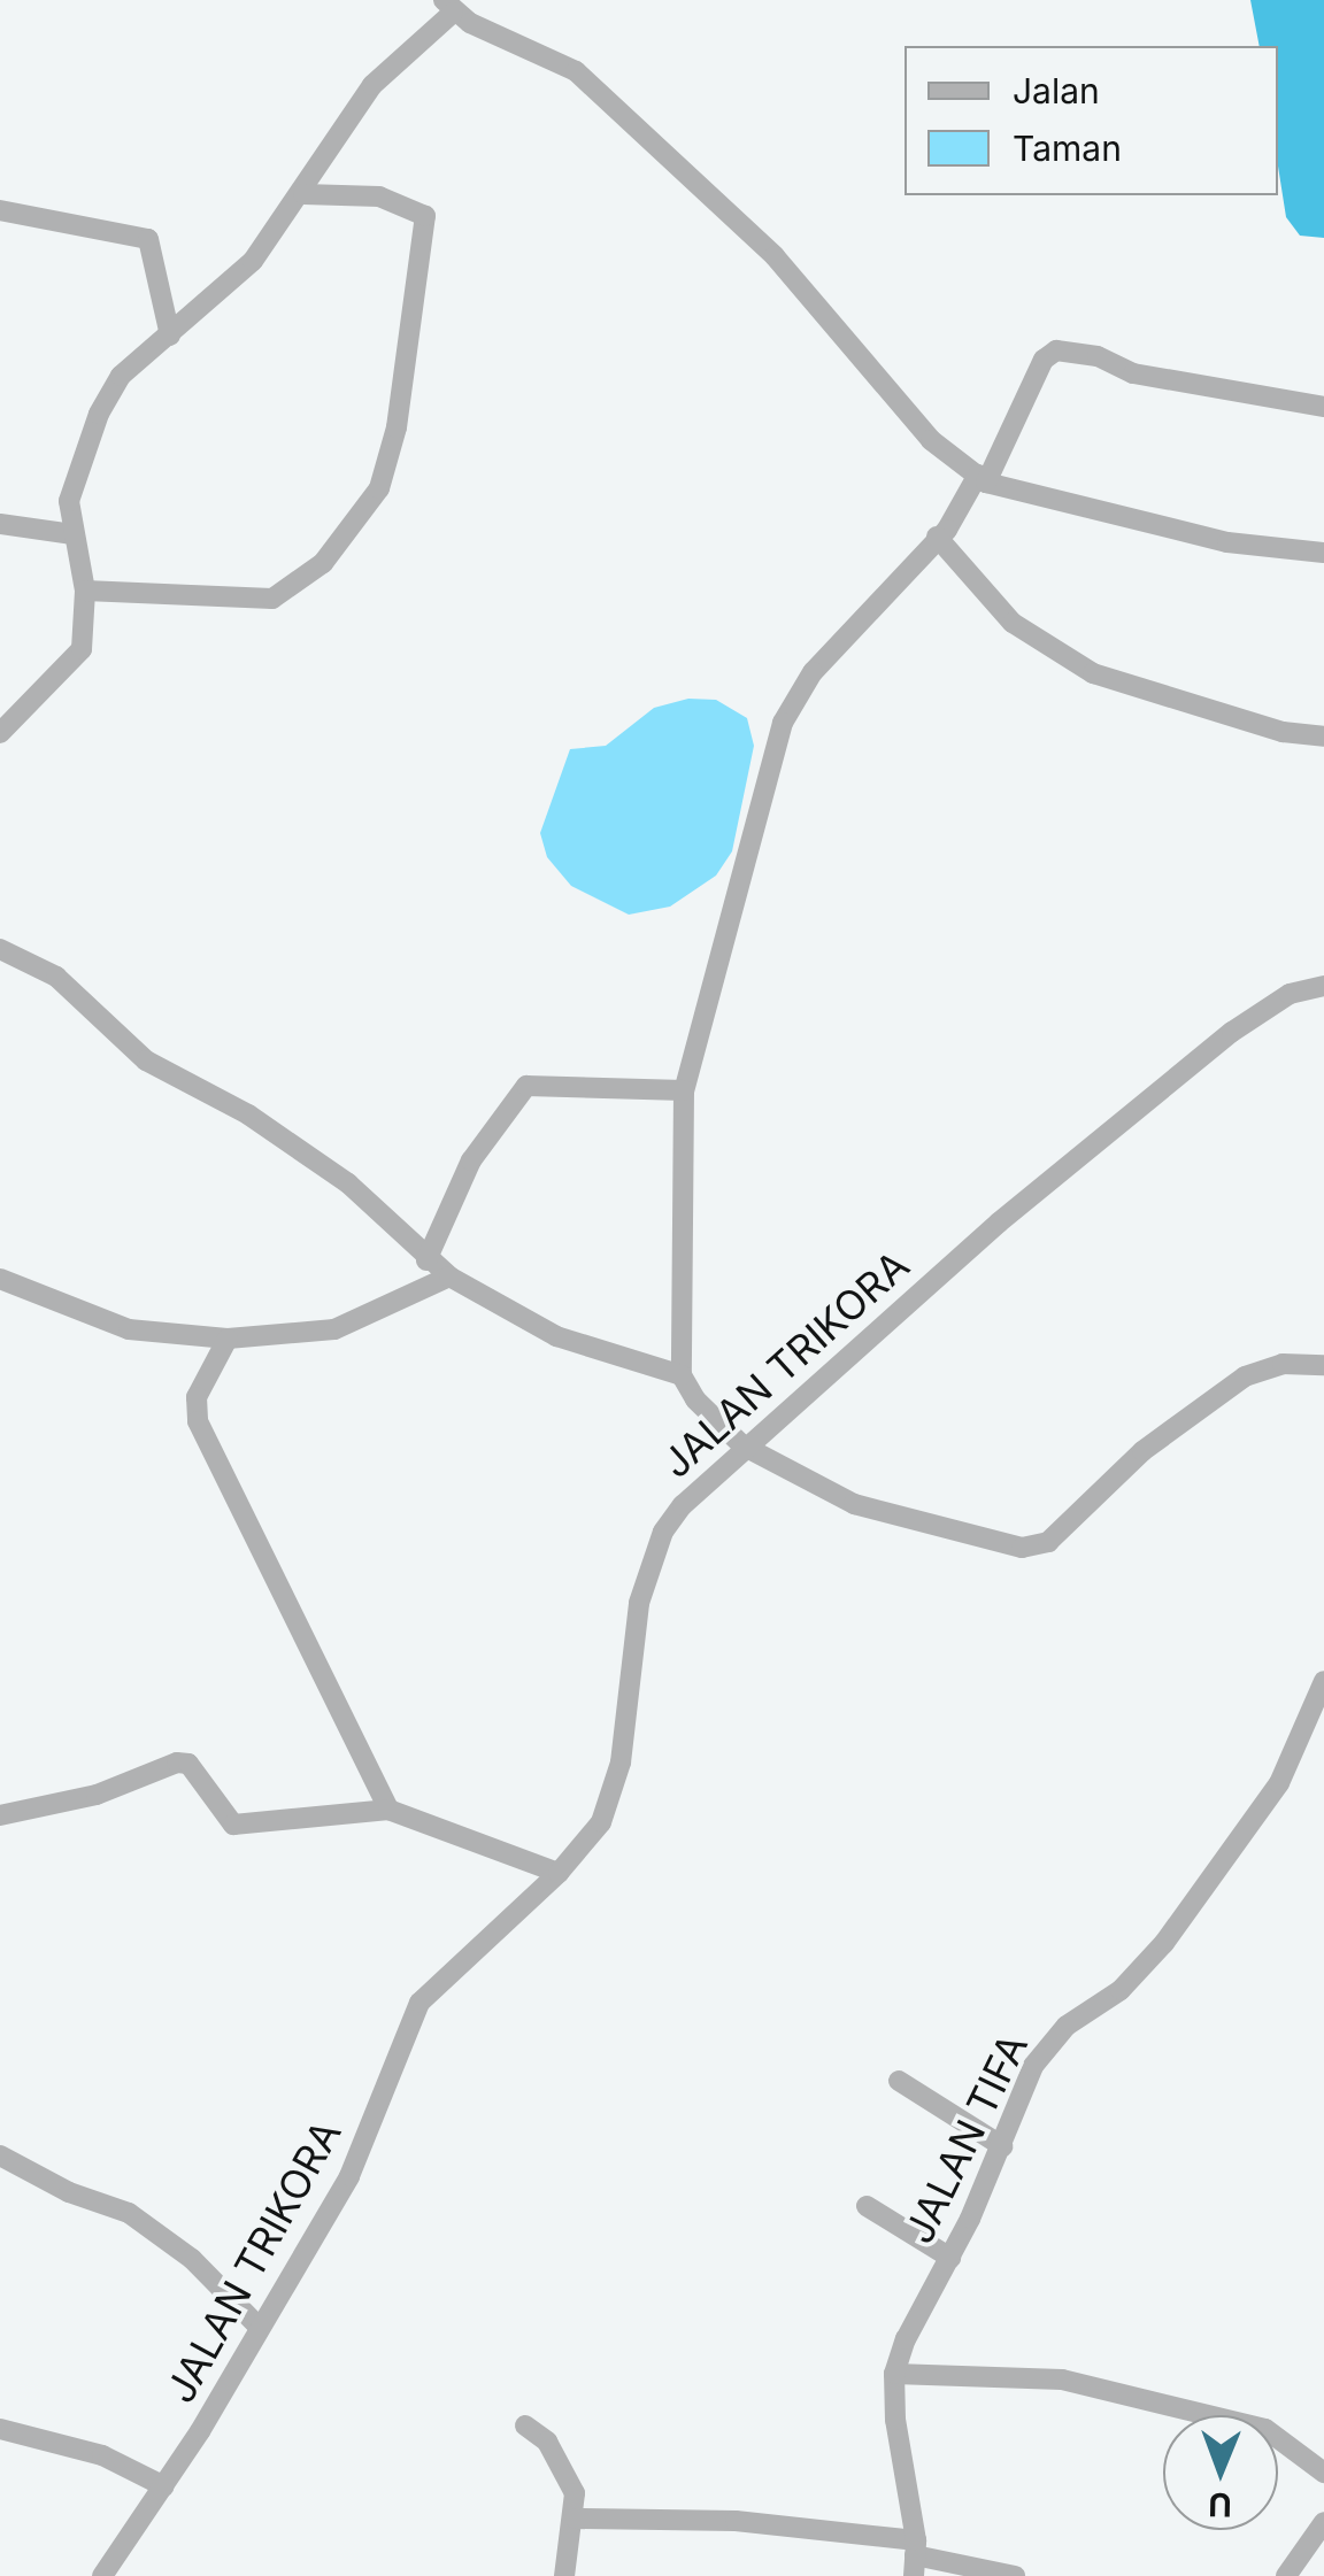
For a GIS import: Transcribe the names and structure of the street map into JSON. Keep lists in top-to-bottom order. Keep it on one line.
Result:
{"streets":{"street":["JALAN TRIKORA","JALAN TIFA"]},"legend":["Jalan","Taman"],"north":"bottom"}
